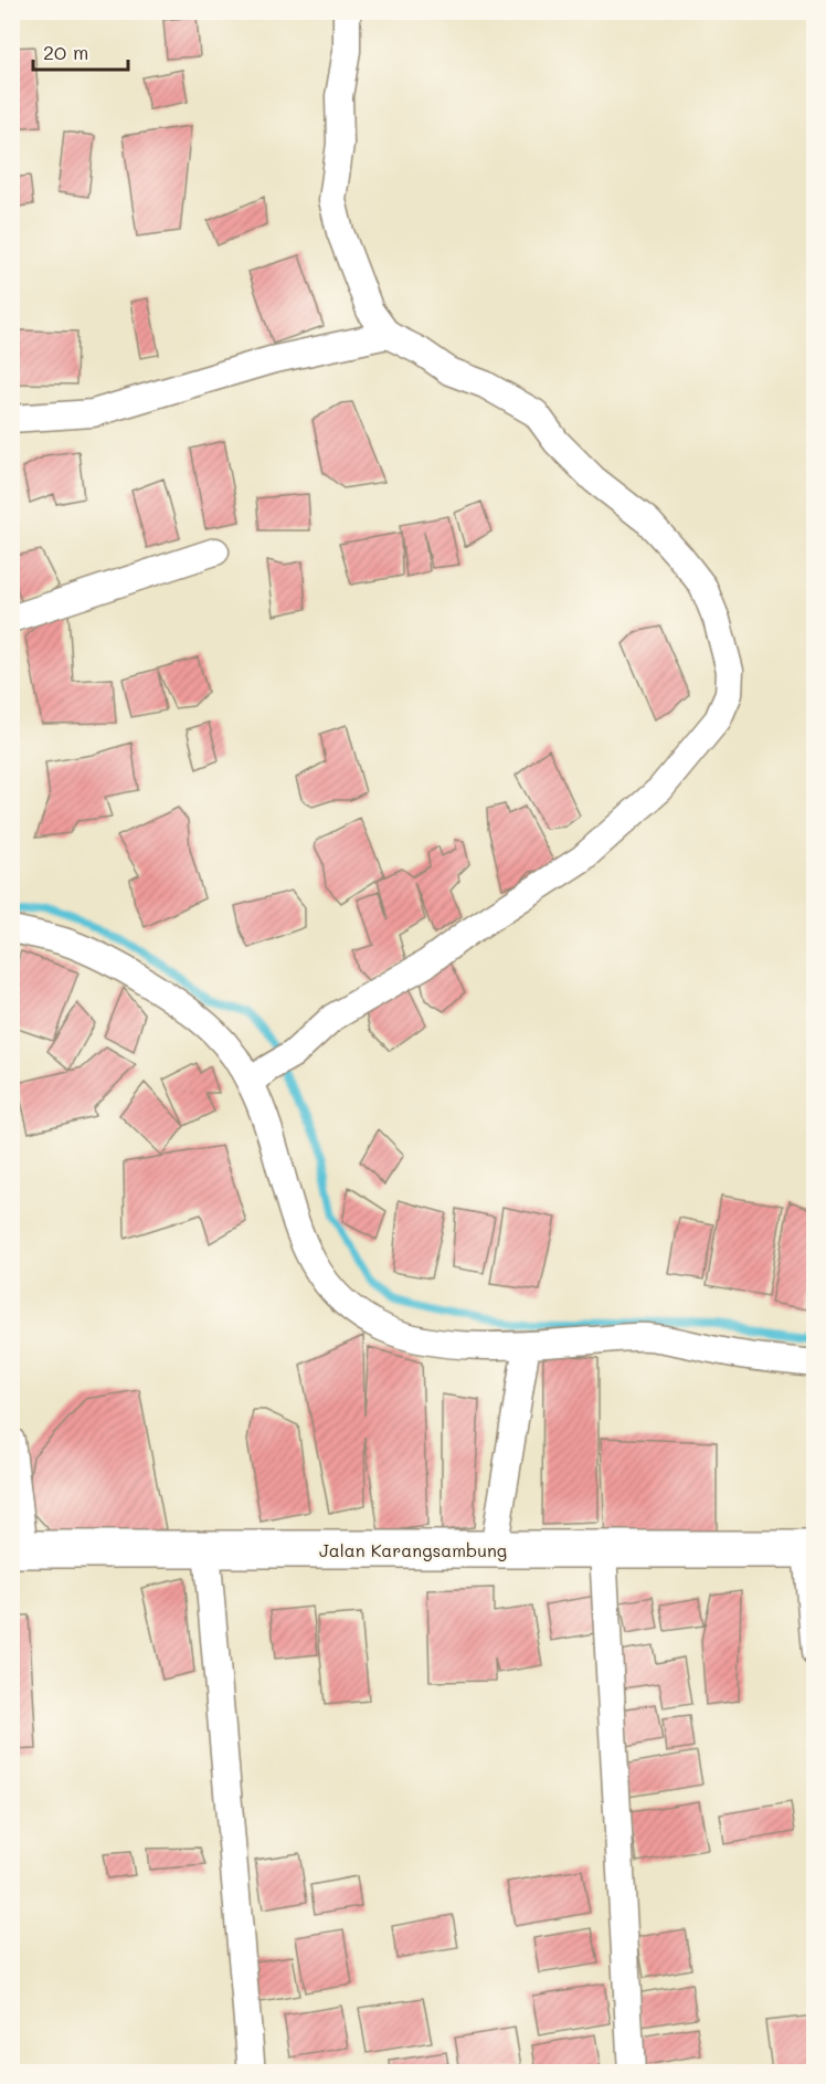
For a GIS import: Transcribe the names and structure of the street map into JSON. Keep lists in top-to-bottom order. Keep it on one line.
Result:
{"streets":{"main road":["Jalan Karangsambung"]},"scale_bar":"20 m"}
